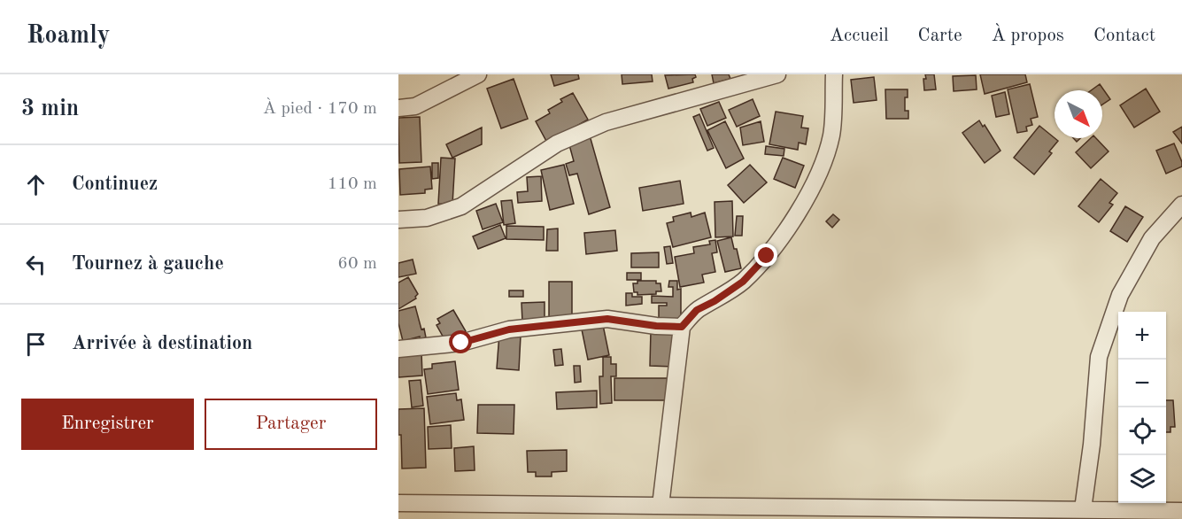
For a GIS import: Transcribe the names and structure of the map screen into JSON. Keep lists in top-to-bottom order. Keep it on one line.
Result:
{"north":"bottom right","page":{"header":"Roamly","nav":["Accueil","Carte","À propos","Contact"],"heading":["3 min","À pied · 170 m"],"list":[["Continuez","110 m"],["Tournez à gauche","60 m"],"Arrivée à destination"],"map_buttons":["+","−"],"buttons":["Enregistrer","Partager"]}}
